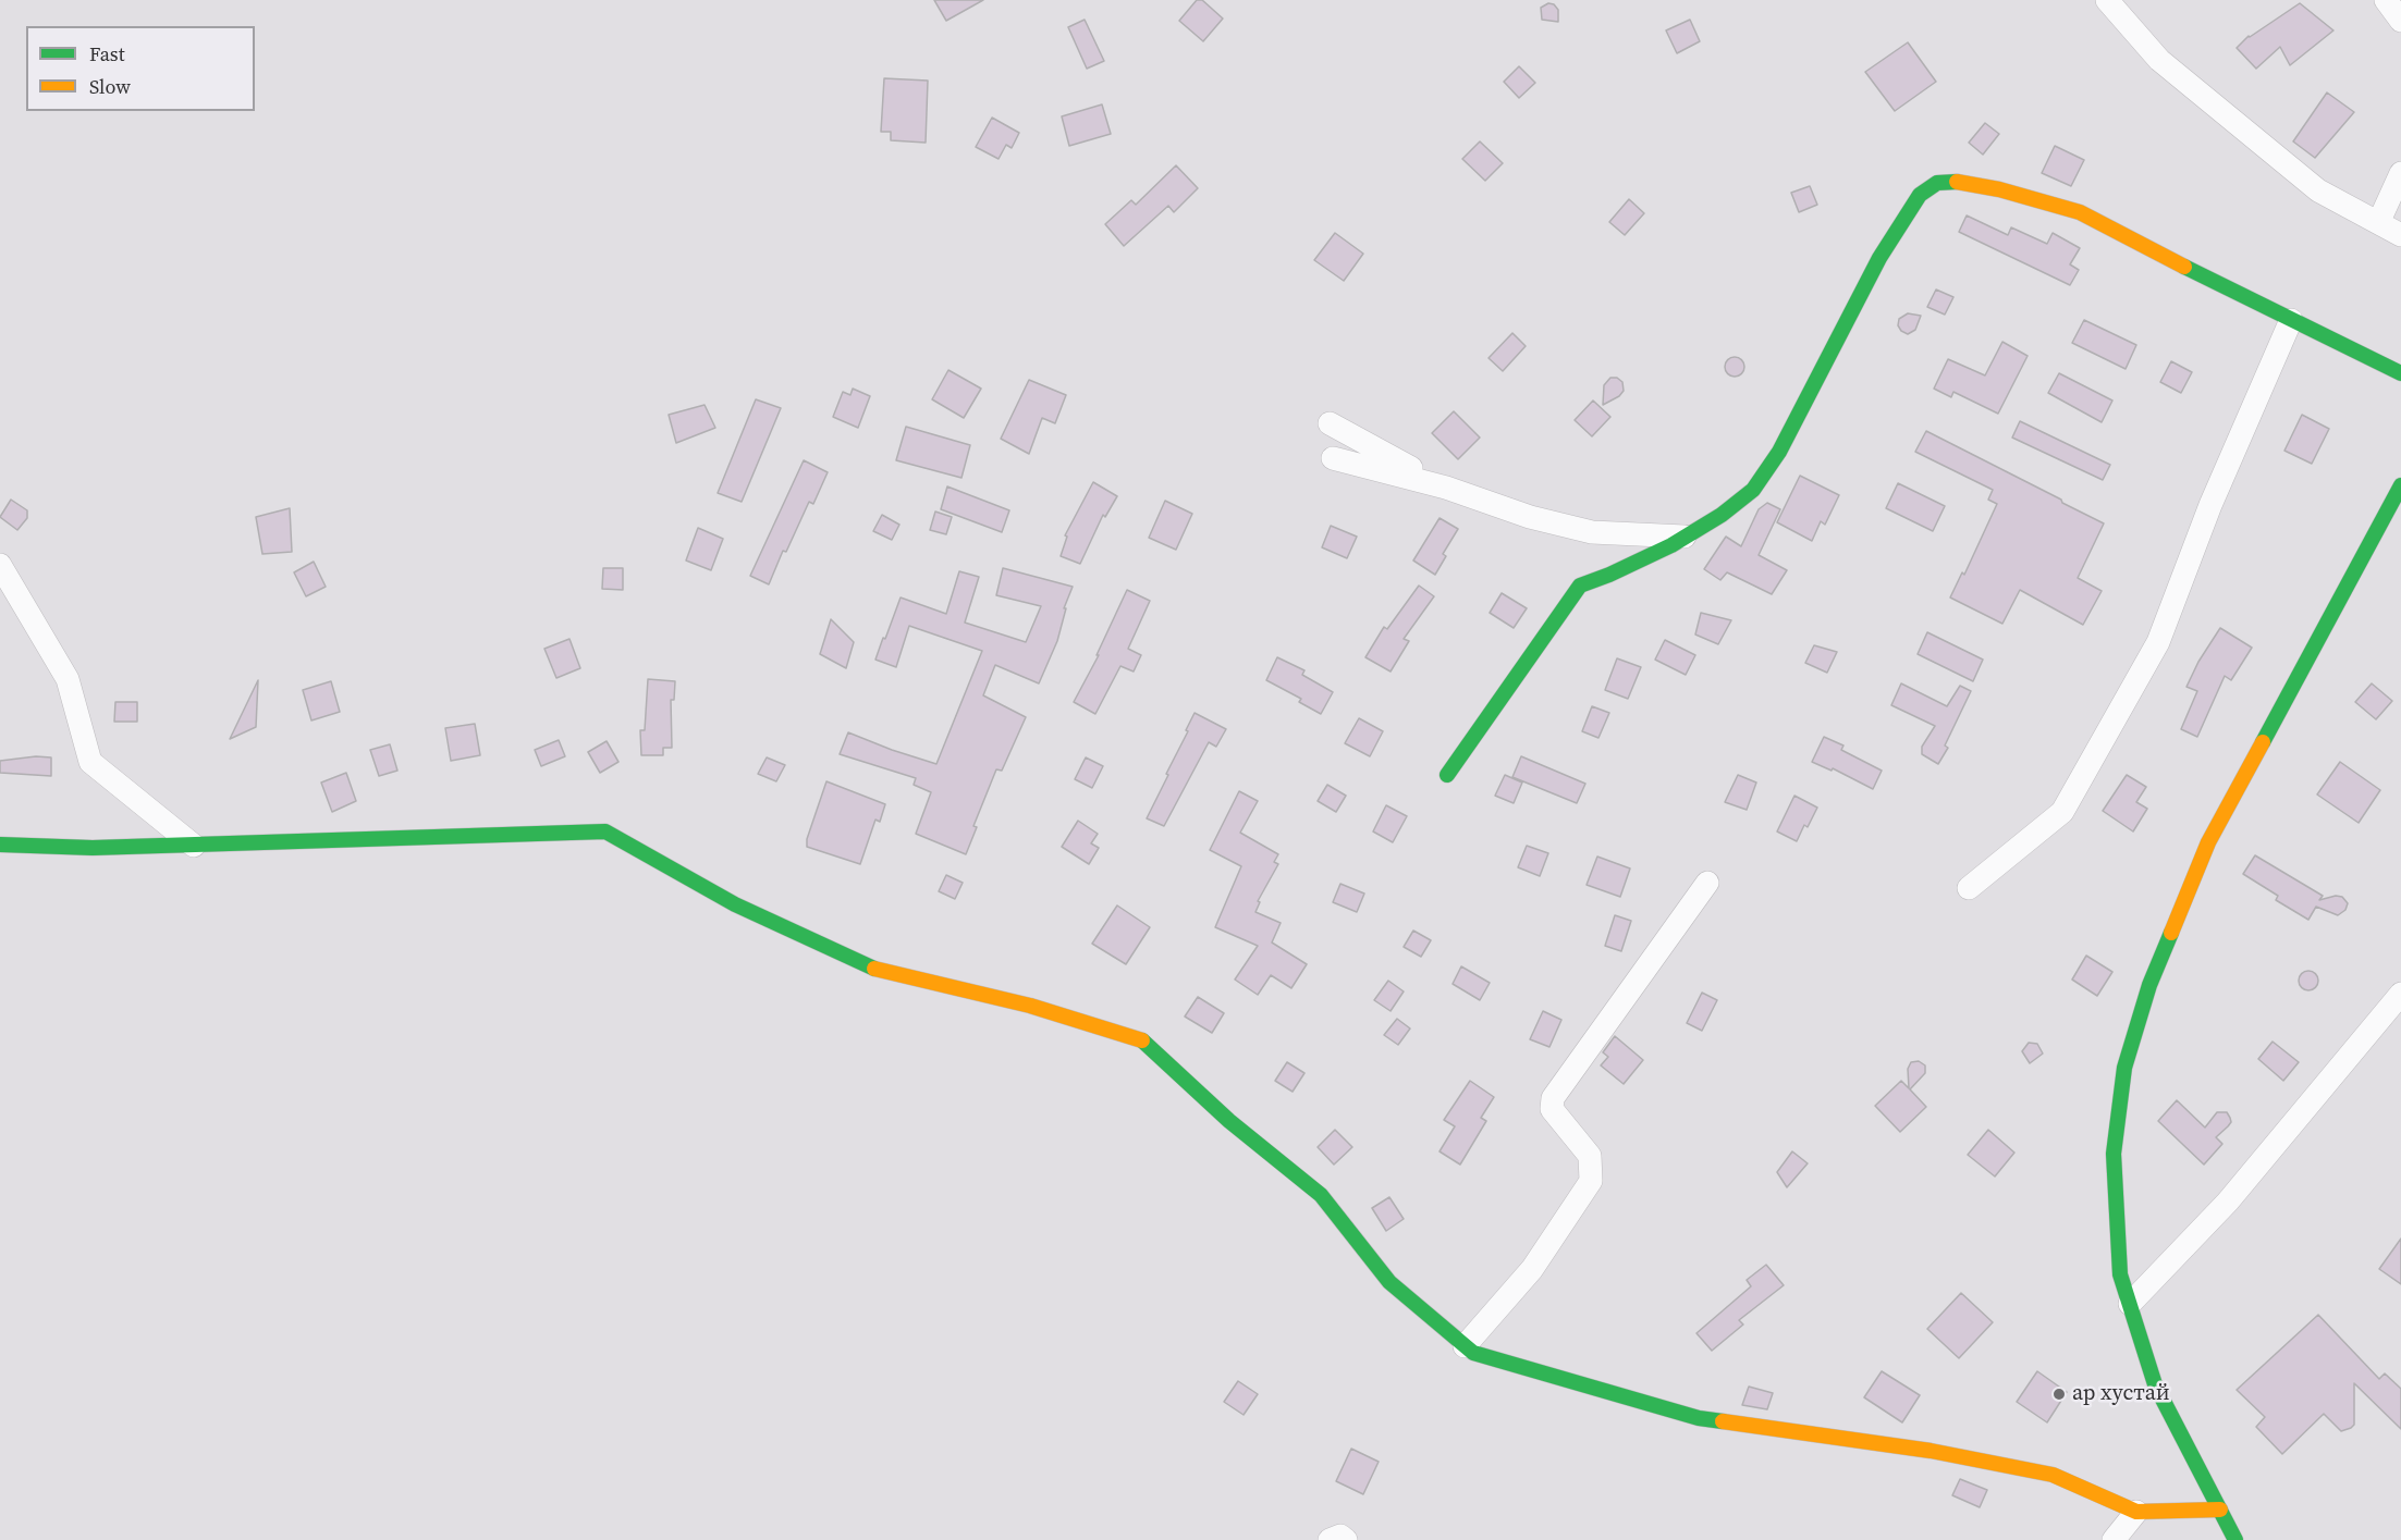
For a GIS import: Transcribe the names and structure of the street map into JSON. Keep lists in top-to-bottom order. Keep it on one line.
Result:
{"places":["ар хустай"],"legend":["Fast","Slow"]}
